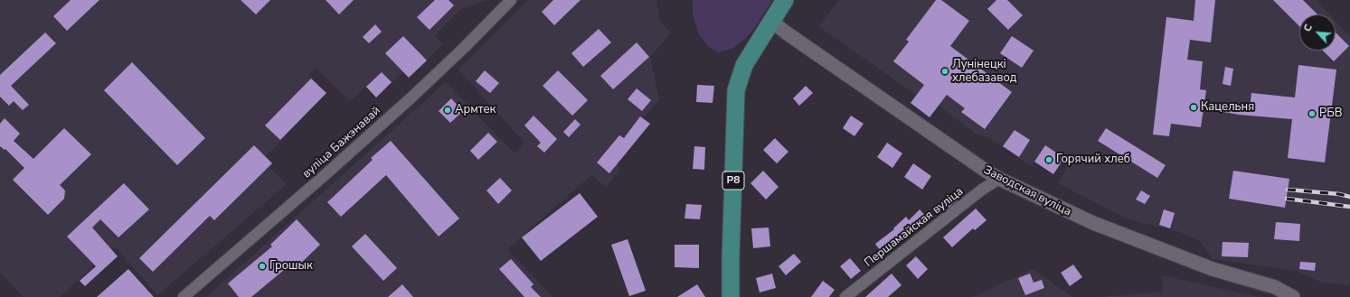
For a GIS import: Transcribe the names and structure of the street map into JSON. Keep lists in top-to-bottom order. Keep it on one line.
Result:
{"streets":{"main road":["Р8"],"street":["вуліца Бажэнавай","Заводская вуліца","Першамайская вуліца"]},"crossings":[["Р8","Заводская вуліца"],["Заводская вуліца","Першамайская вуліца"]],"places":["Лунінецкі хлебазавод","Кацельня","Армтек","РБВ","Горячий хлеб","Грошык"],"north":"top left"}
